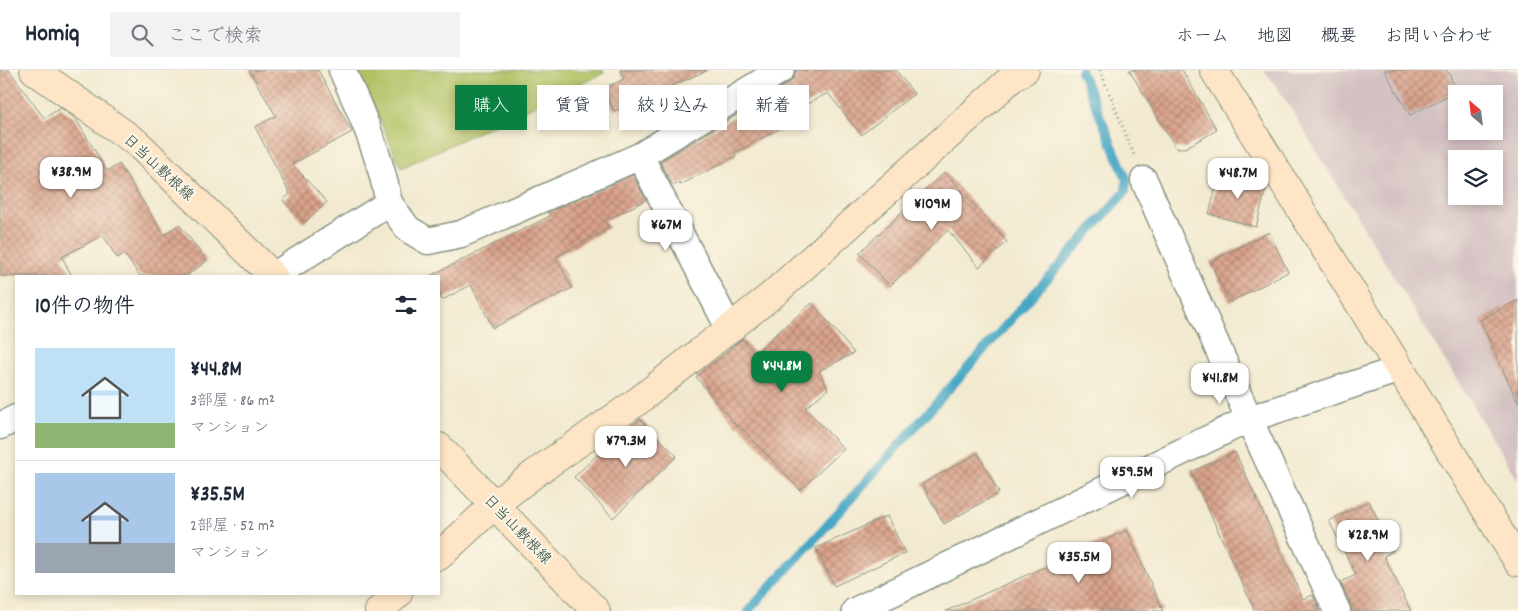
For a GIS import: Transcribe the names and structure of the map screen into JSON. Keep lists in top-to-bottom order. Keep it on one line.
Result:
{"streets":{"street":["日当山敷根線"]},"north":"top left","page":{"header":"Homiq","search":"ここで検索","nav":["ホーム","地図","概要","お問い合わせ"],"chip":["購入","賃貸","絞り込み","新着"],"price":["¥38.9M","¥48.7M","¥109M","¥67M","¥44.8M","¥41.8M","¥79.3M","¥59.5M","¥28.9M","¥35.5M"],"heading":"10件の物件","list":[{"name":"¥44.8M","note":"3部屋 · 86 m² · マンション"},{"name":"¥35.5M","note":"2部屋 · 52 m² · マンション"}]}}
